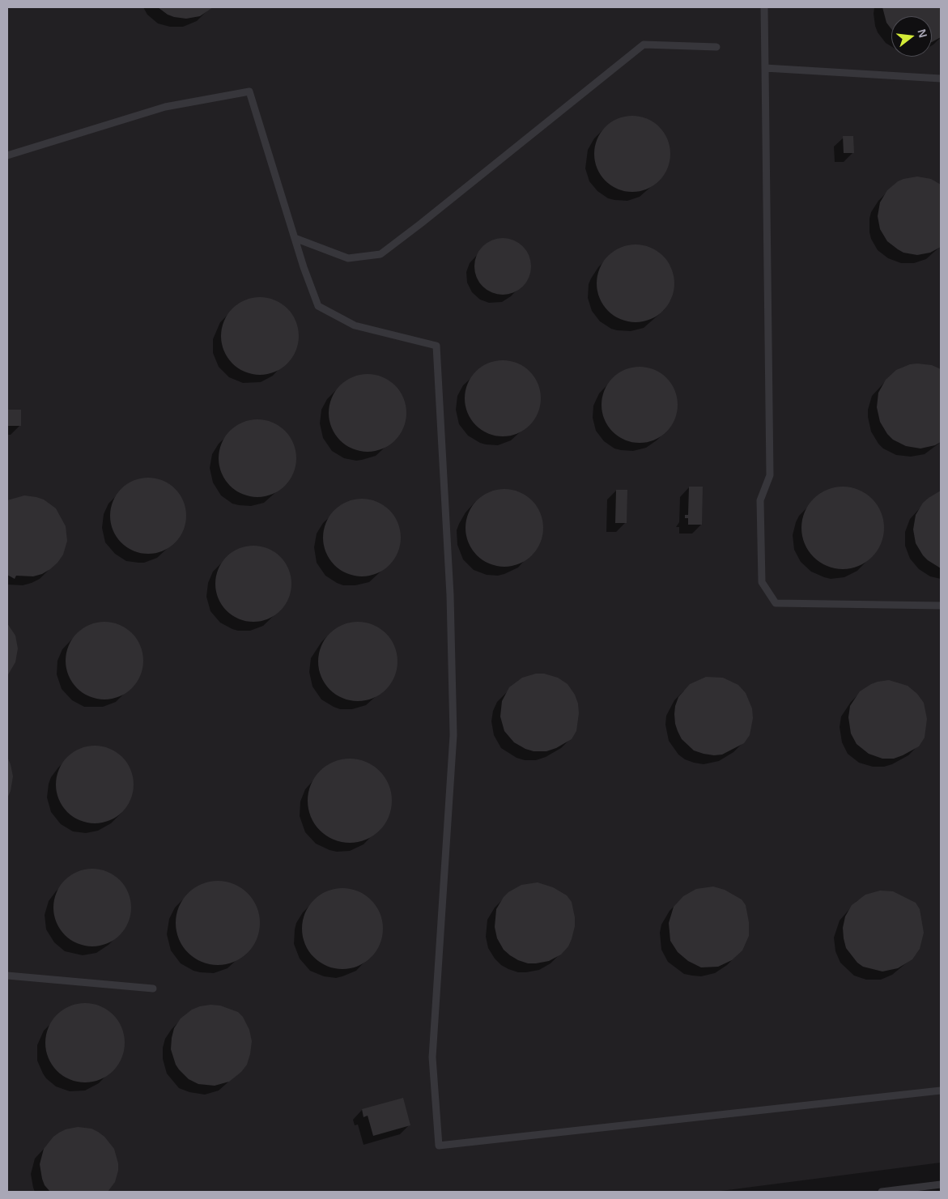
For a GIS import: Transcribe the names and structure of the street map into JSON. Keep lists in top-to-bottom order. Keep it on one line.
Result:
{"north":"right"}
